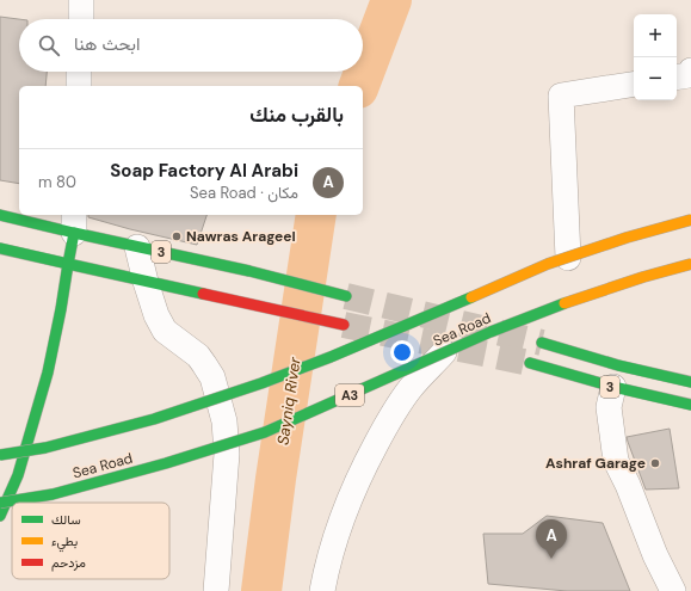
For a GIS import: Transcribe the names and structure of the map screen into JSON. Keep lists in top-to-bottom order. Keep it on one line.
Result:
{"streets":{"main road":["3","Sea Road","A3"]},"water":["Sayniq River"],"places":["Nawras Arageel","Ashraf Garage"],"legend":["سالك","بطيء","مزدحم"],"page":{"map_buttons":["+","−"],"search":"ابحث هنا","heading":"بالقرب منك","list":[{"mark":"A","name":"Soap Factory Al Arabi","note":"مكان · Sea Road","value":"80 m"}],"pins":"A"}}
